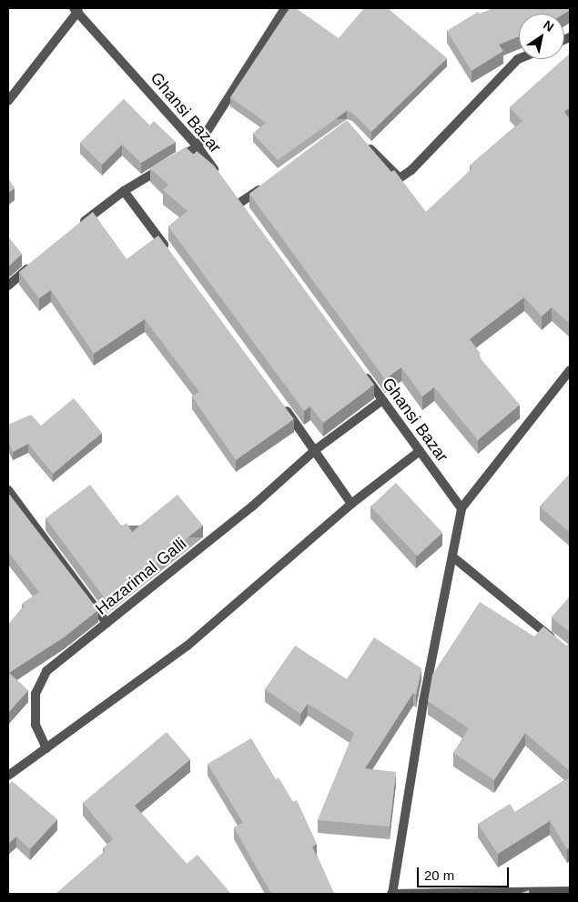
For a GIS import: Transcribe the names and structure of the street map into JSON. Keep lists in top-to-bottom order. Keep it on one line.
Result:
{"streets":{"street":["Ghansi Bazar","Hazarimal Galli"]},"crossings":[["Ghansi Bazar","Hazarimal Galli"]],"scale_bar":"20 m","north":"top right"}
